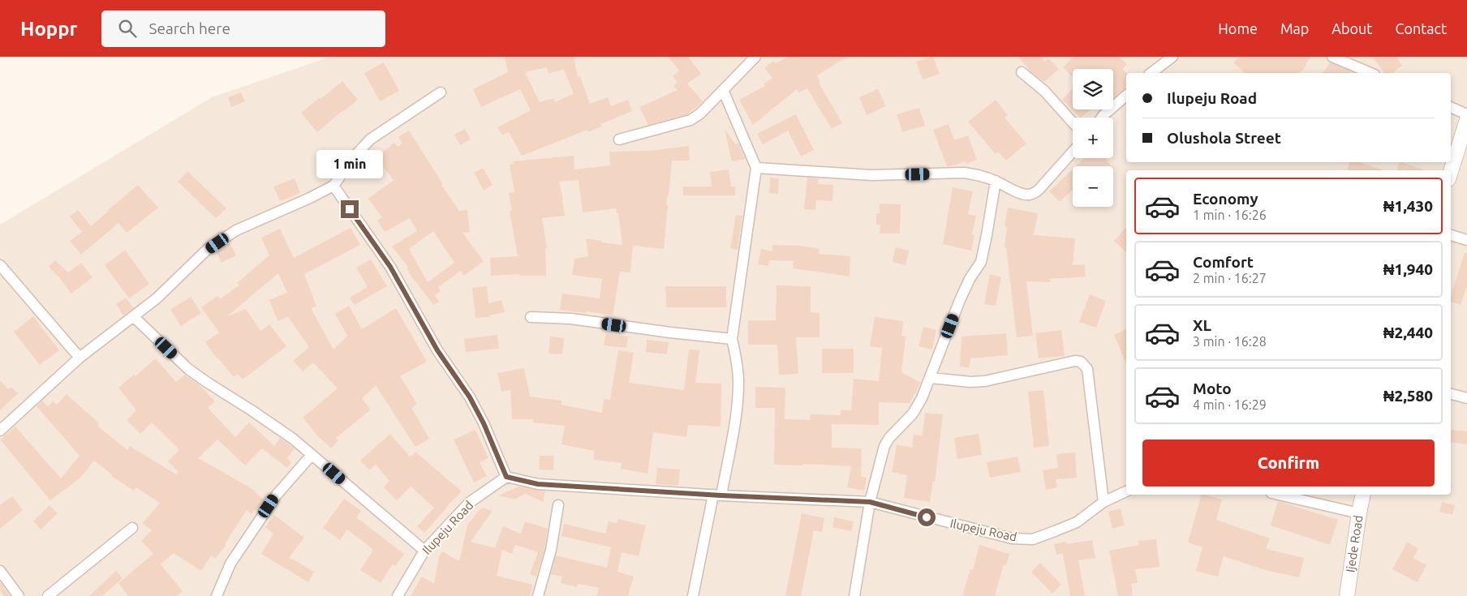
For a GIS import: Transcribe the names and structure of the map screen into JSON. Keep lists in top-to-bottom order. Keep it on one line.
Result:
{"streets":{"main road":["Ijede Road"],"street":["Ilupeju Road"]},"page":{"header":"Hoppr","search":"Search here","nav":["Home","Map","About","Contact"],"map_buttons":["+","−"],"banner":["Ilupeju Road","Olushola Street"],"bubble":"1 min","list":[{"name":"Economy","note":"1 min · 16:26","value":"₦1,430"},{"name":"Comfort","note":"2 min · 16:27","value":"₦1,940"},{"name":"XL","note":"3 min · 16:28","value":"₦2,440"},{"name":"Moto","note":"4 min · 16:29","value":"₦2,580"}],"buttons":"Confirm"}}
